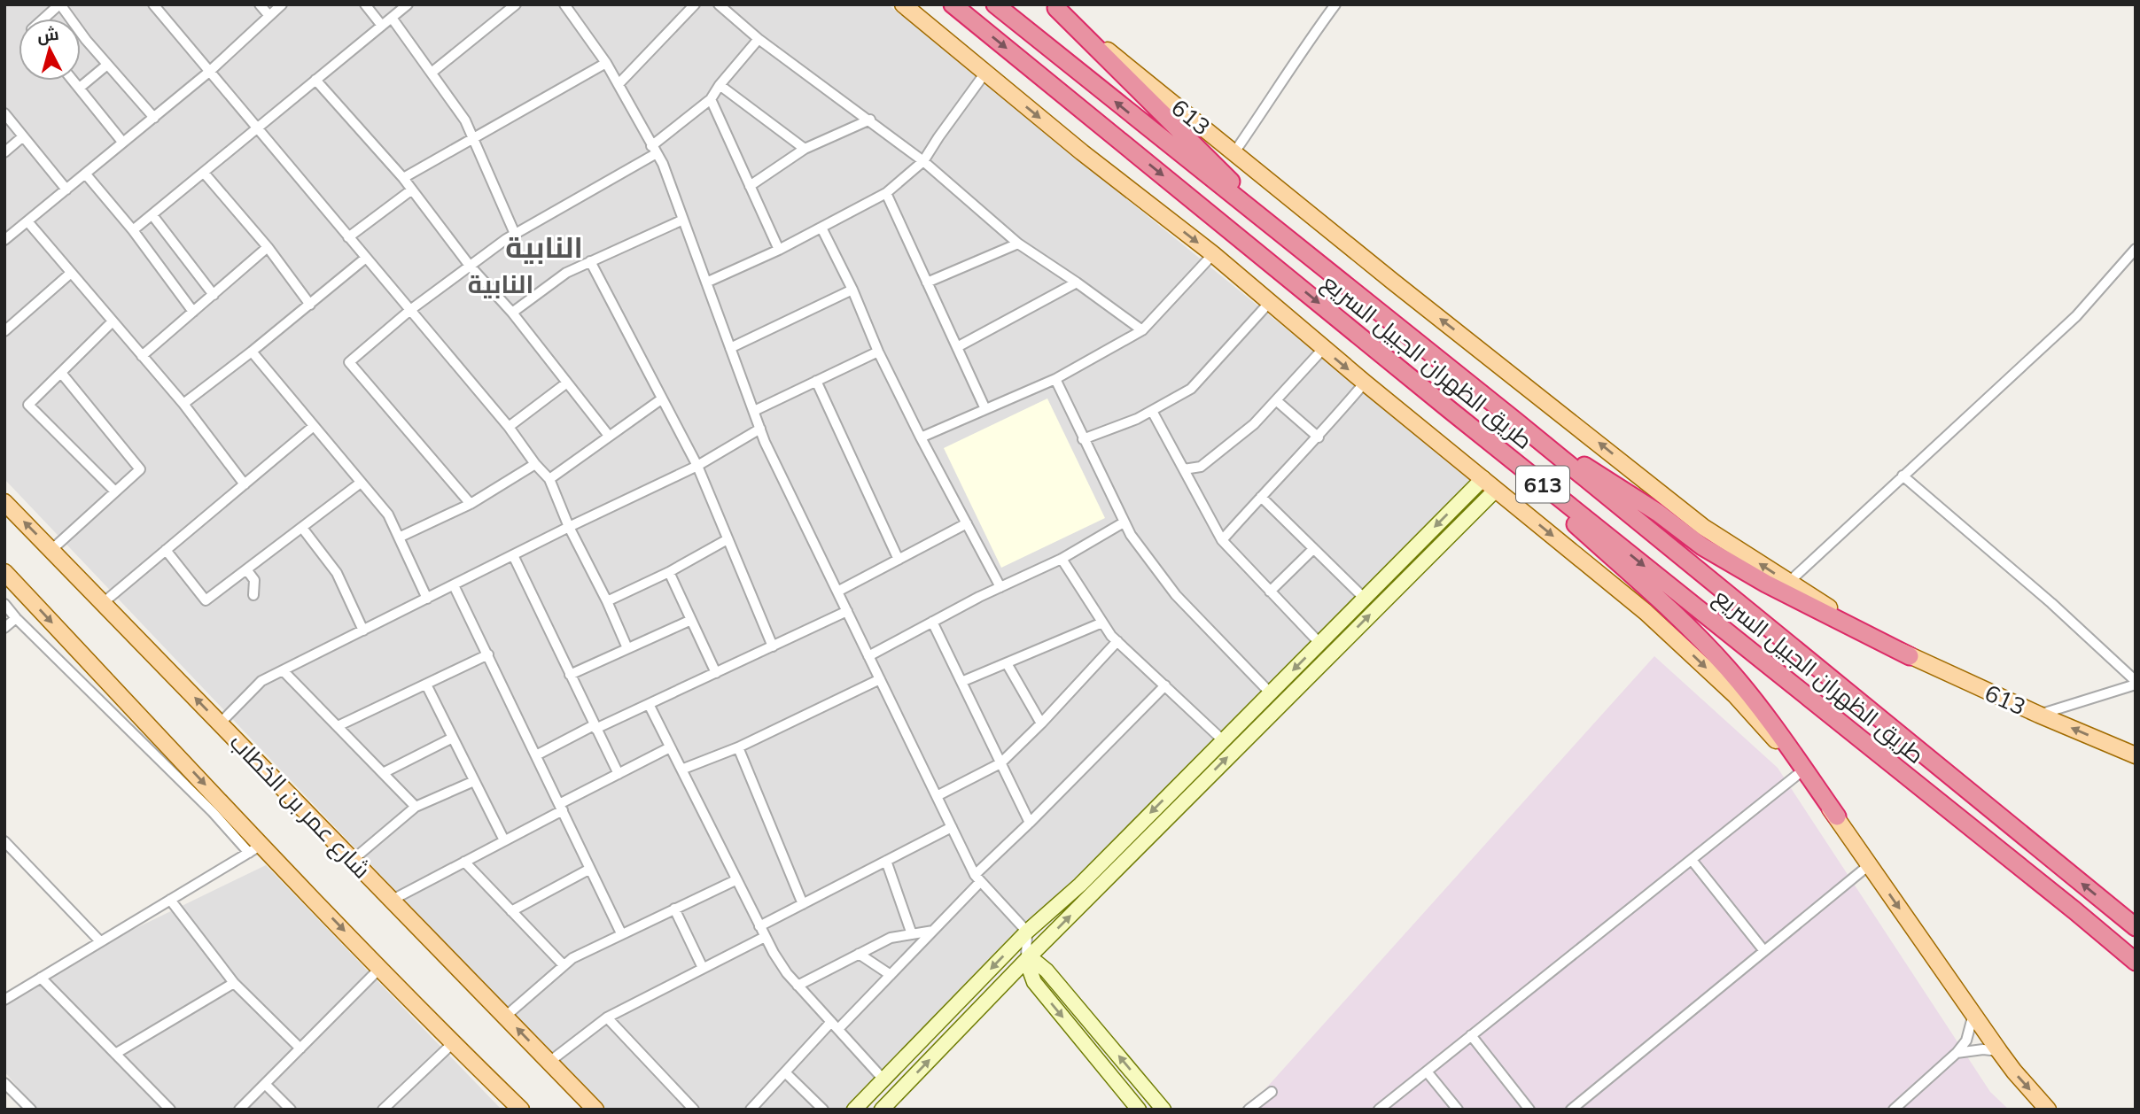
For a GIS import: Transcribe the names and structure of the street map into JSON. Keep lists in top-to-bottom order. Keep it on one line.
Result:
{"streets":{"highway":["613","طريق الظهران الجبيل السريع"],"main road":["شارع عمر بن الخطاب"]},"districts":["النابية","النابية"],"north":"top"}
